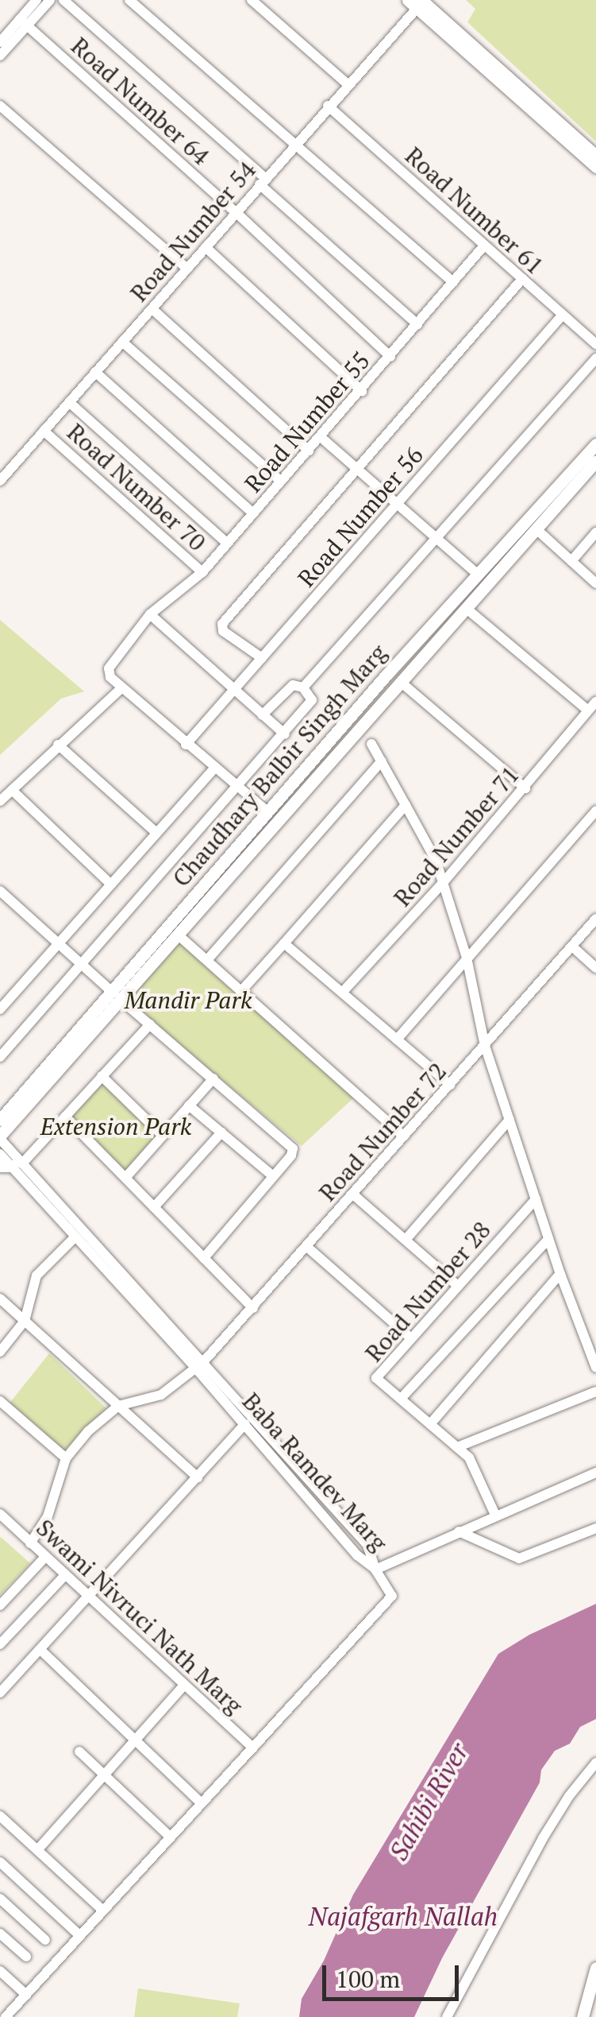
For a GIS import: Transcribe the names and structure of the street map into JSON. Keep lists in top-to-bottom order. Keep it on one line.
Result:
{"streets":{"street":["Road Number 64","Road Number 61","Road Number 54","Road Number 55","Road Number 70","Road Number 56","Chaudhary Balbir Singh Marg","Road Number 71","Road Number 72","Road Number 28","Baba Ramdev Marg","Swami Nivruci Nath Marg"]},"crossings":[["Road Number 64","Road Number 54"],["Road Number 64","Road Number 55"],["Road Number 61","Road Number 54"],["Road Number 61","Road Number 55"],["Road Number 61","Road Number 56"],["Road Number 54","Road Number 70"],["Road Number 55","Road Number 70"],["Chaudhary Balbir Singh Marg","Baba Ramdev Marg"],["Road Number 72","Baba Ramdev Marg"]],"water":["Sahibi River","Najafgarh Nallah"],"parks":["Mandir Park","Extension Park"],"scale_bar":"100 m"}
